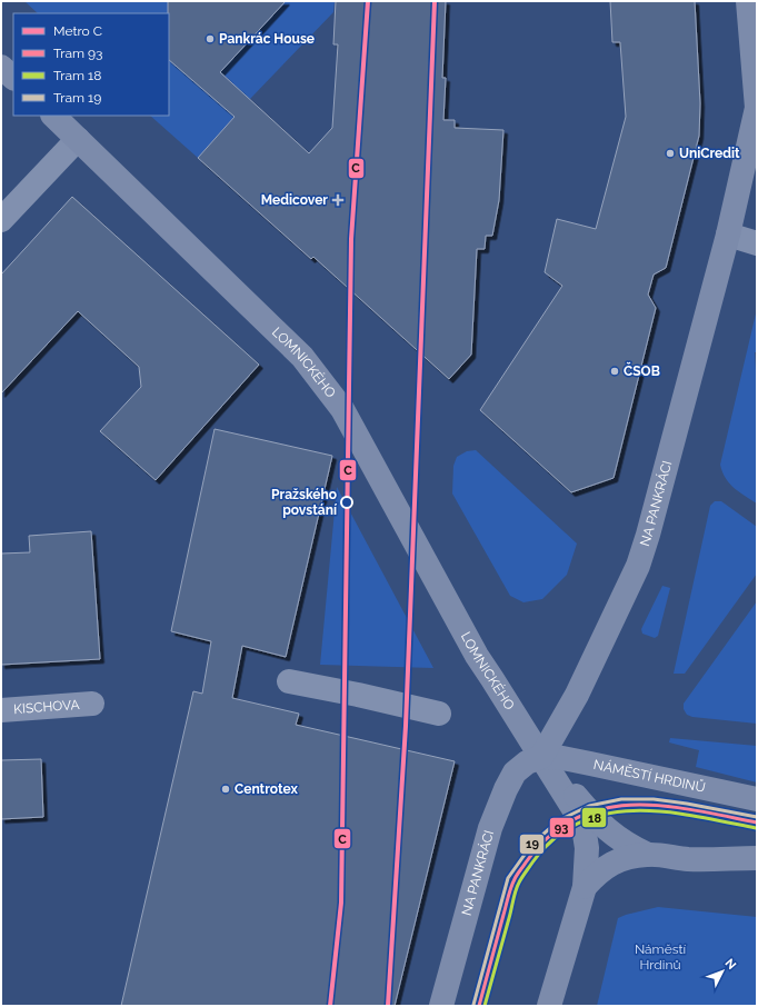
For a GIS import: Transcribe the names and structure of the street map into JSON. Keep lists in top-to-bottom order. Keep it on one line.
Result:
{"streets":{"street":["LOMNICKÉHO","NA PANKRÁCI","KISCHOVA","NÁMĚSTÍ HRDINŮ"]},"crossings":[["LOMNICKÉHO","NA PANKRÁCI"],["LOMNICKÉHO","NÁMĚSTÍ HRDINŮ"],["NA PANKRÁCI","NÁMĚSTÍ HRDINŮ"]],"parks":["Náměstí Hrdinů"],"places":{"other":["Pankrác House","UniCredit","ČSOB","Pražského povstání","Centrotex"],"health":["Medicover"]},"lines":["metro line C","tram line 19","tram line 93","tram line 18"],"legend":["Metro C","Tram 93","Tram 18","Tram 19"],"north":"top right"}
